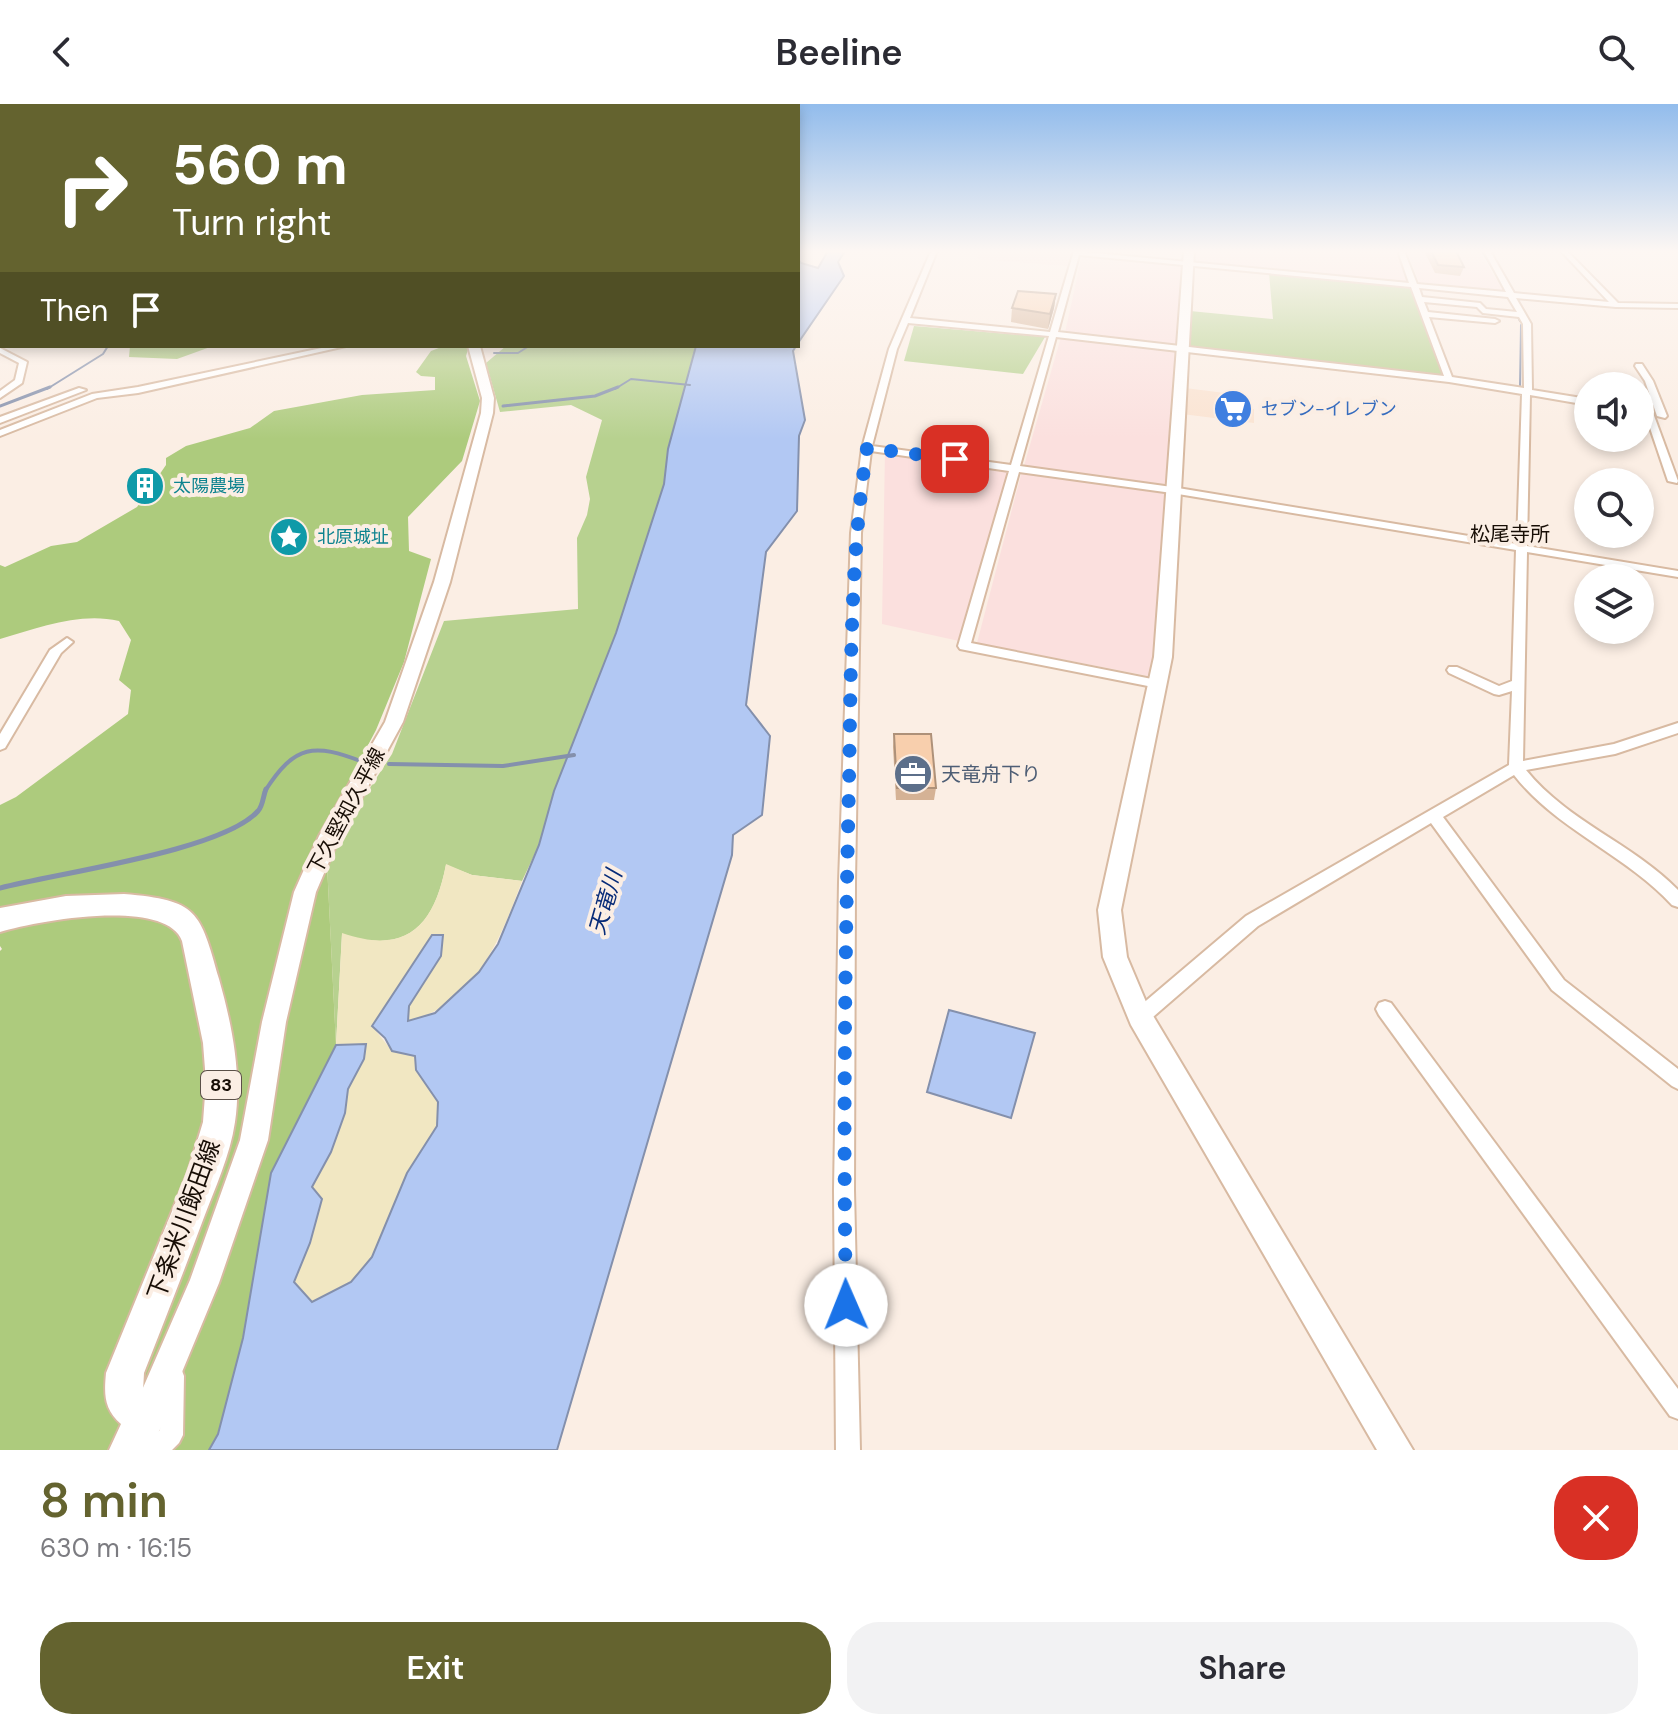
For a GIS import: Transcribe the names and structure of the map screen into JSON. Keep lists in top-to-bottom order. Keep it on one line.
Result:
{"streets":{"main road":["83","下条米川飯田線"],"street":["下久堅知久平線"]},"crossings":[["下久堅知久平線","下条米川飯田線"]],"districts":["松尾寺所"],"water":["天竜川"],"places":{"supermarket":["セブン-イレブン"],"building":["太陽農場"],"place":["北原城址"],"office":["天竜舟下り"]},"page":{"header":"Beeline","turn":["560 m","Turn right"],"then":"Then","heading":["8 min","630 m · 16:15"],"buttons":["Exit","Share"]}}
